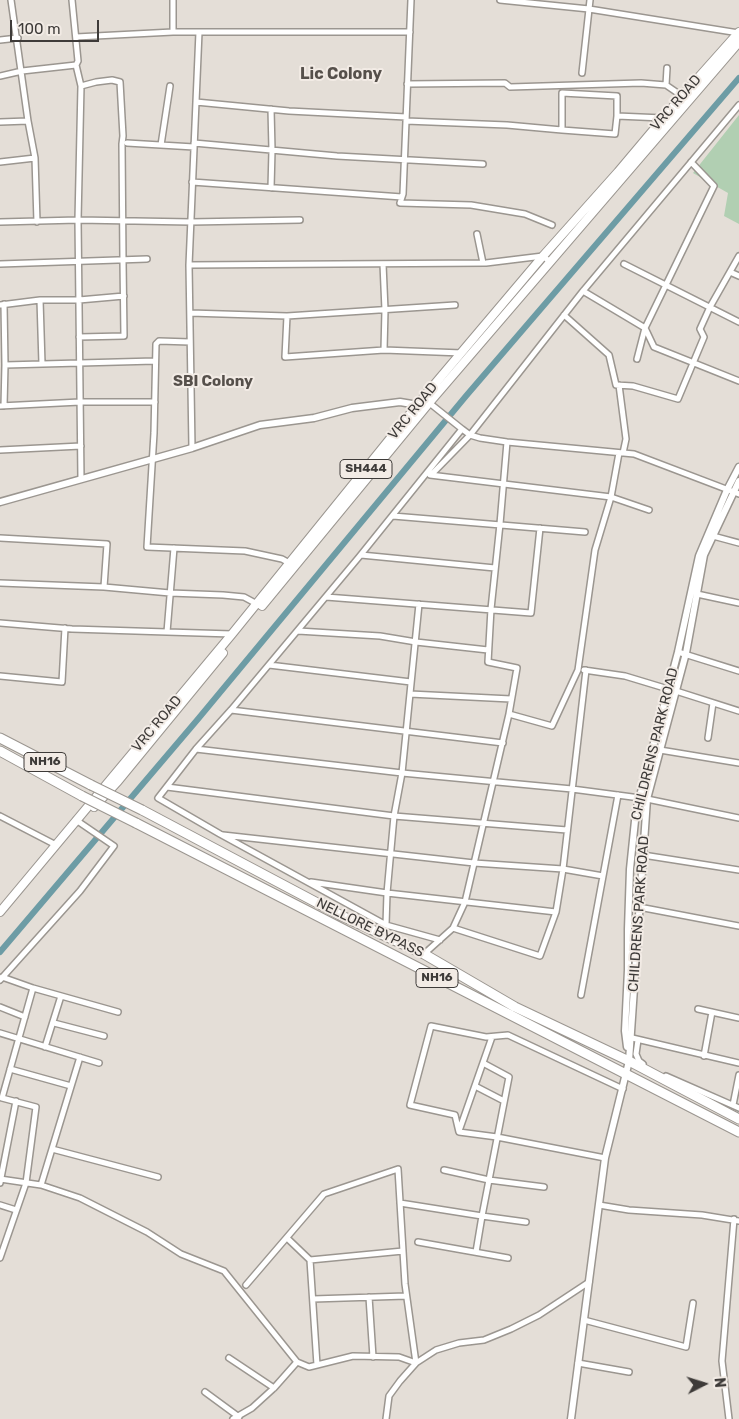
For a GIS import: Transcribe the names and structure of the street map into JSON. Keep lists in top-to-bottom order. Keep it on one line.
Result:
{"streets":{"highway":["NH16","NELLORE BYPASS"],"main road":["VRC ROAD","SH444"],"street":["CHILDRENS PARK ROAD"]},"crossings":[["VRC ROAD","SH444"],["CHILDRENS PARK ROAD","NELLORE BYPASS"]],"districts":["Lic Colony","SBI Colony"],"scale_bar":"100 m","north":"right"}
